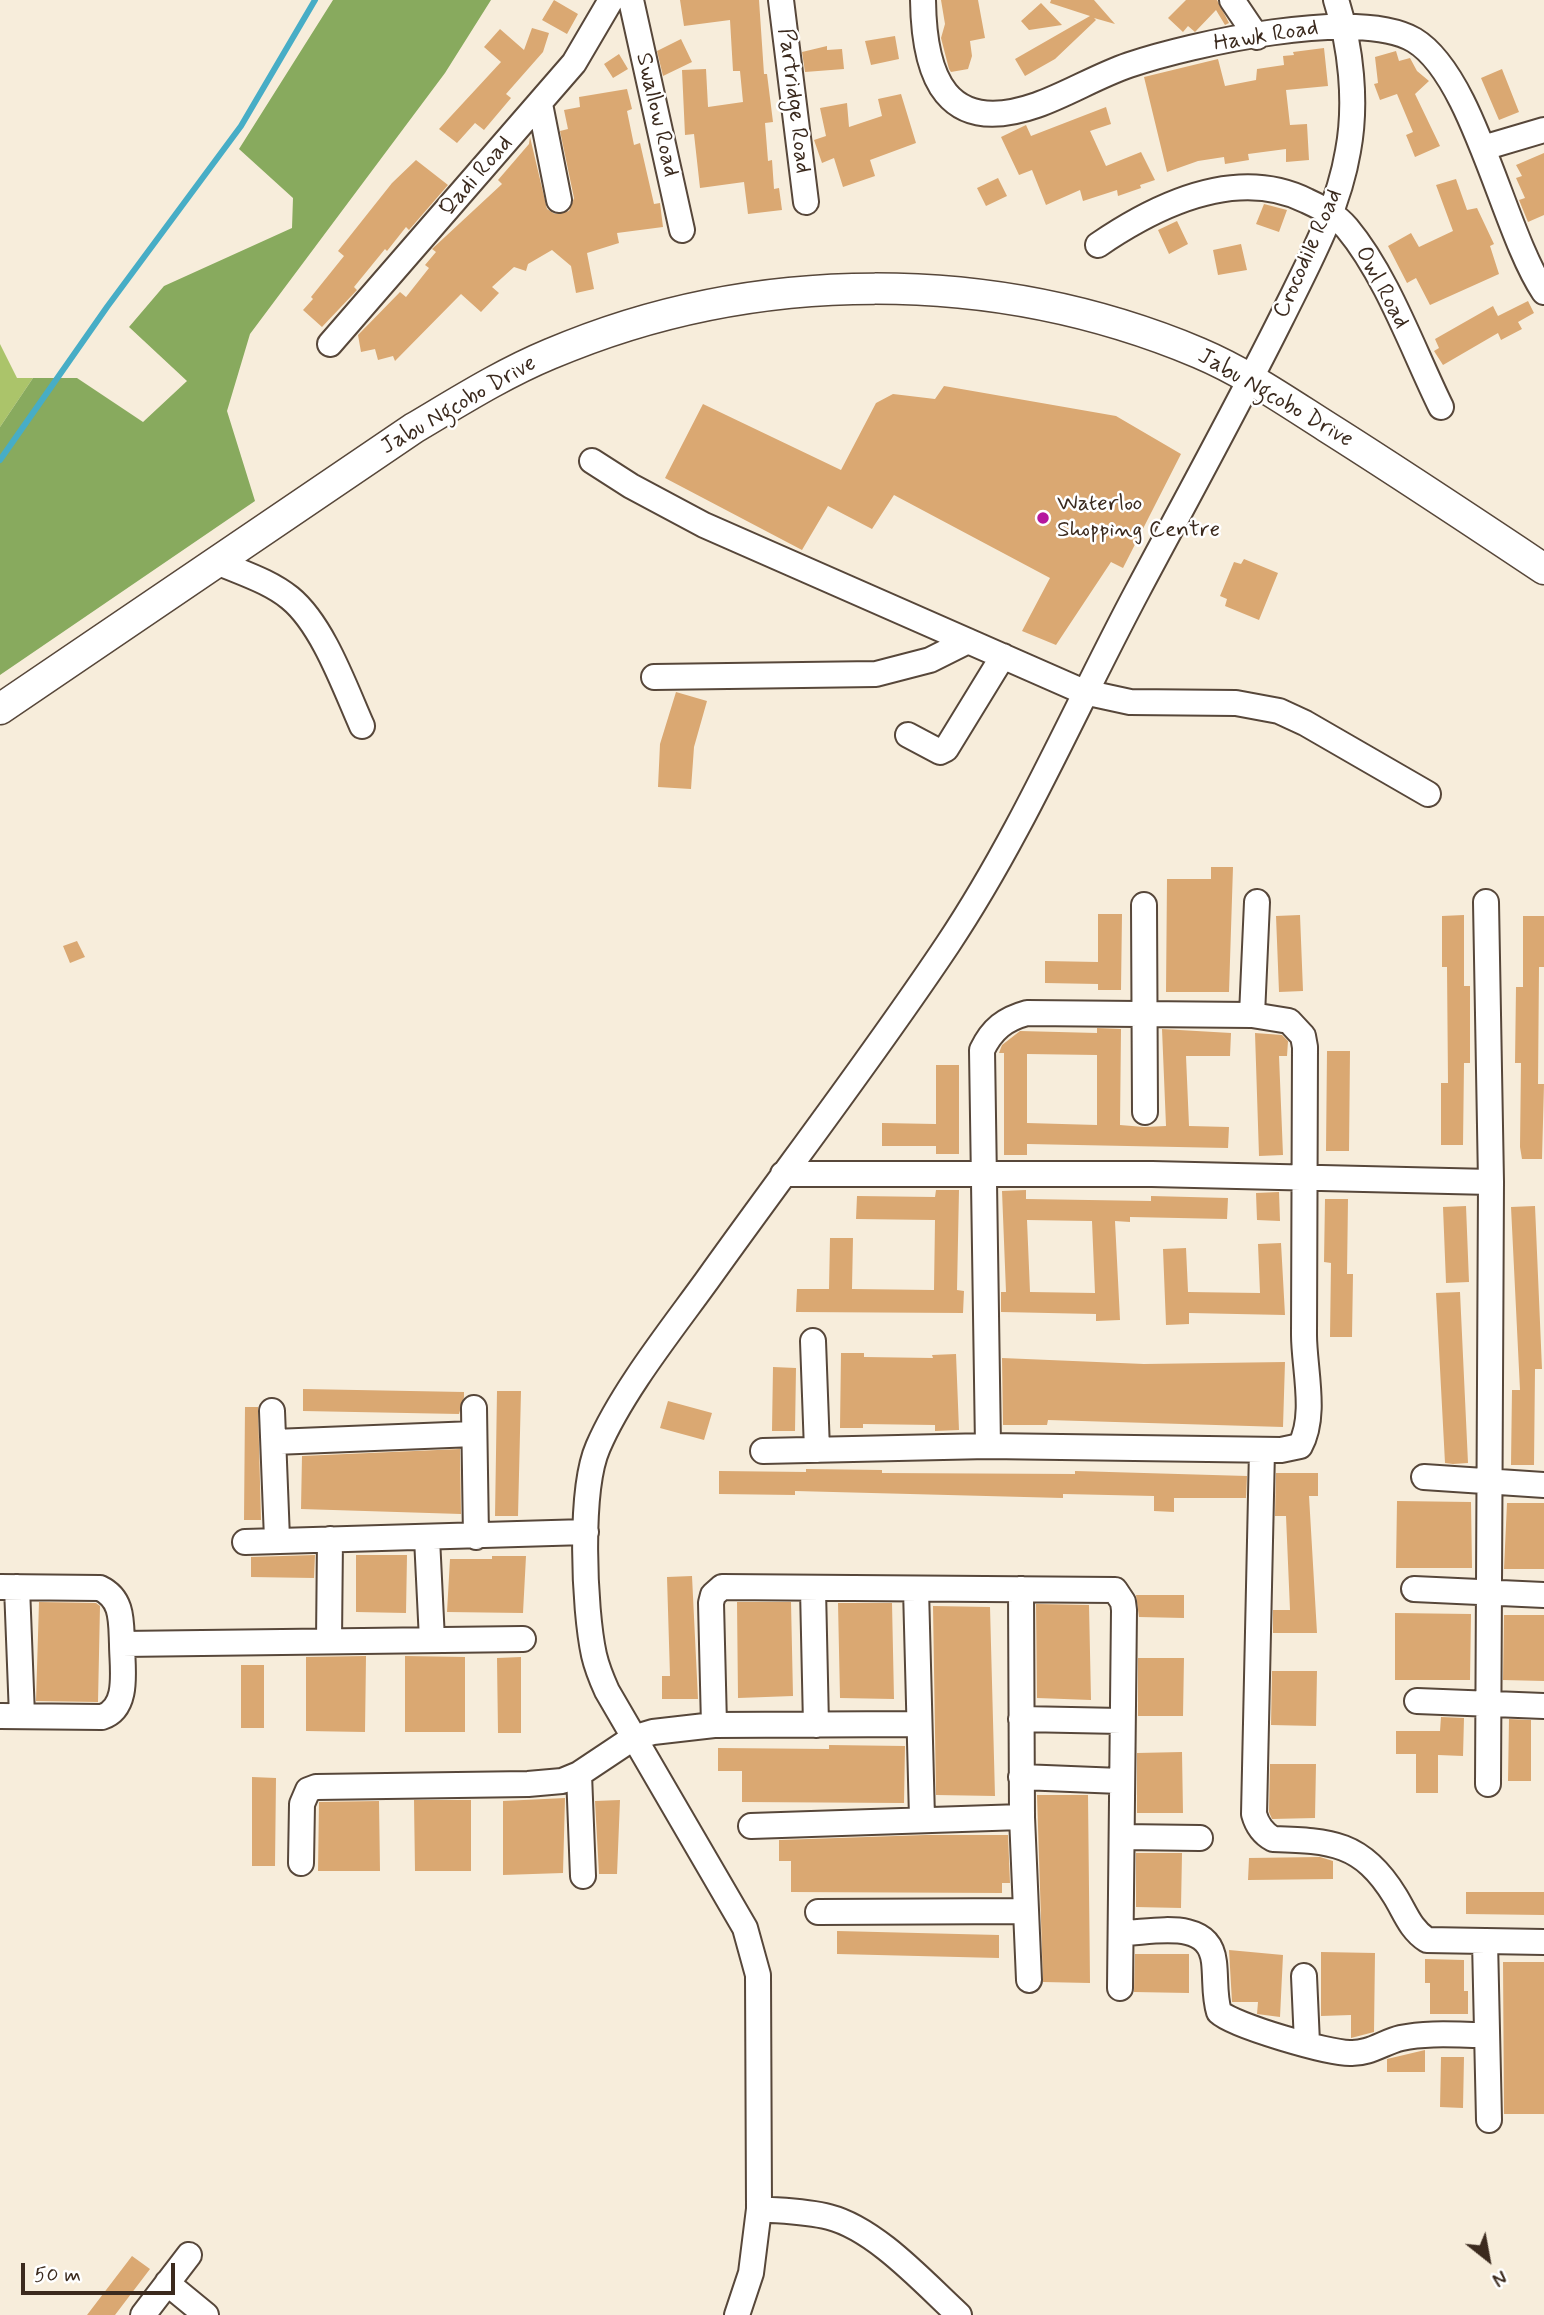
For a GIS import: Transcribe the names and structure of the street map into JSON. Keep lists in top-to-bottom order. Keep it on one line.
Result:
{"streets":{"main road":["Jabu Ngcobo Drive"],"street":["Hawk Road","Partridge Road","Swallow Road","Qadi Road","Crocodile Road","Owl Road"]},"crossings":[["Hawk Road","Crocodile Road"],["Crocodile Road","Owl Road"],["Crocodile Road","Jabu Ngcobo Drive"]],"places":["Waterloo Shopping Centre"],"scale_bar":"50 m","north":"bottom right"}
